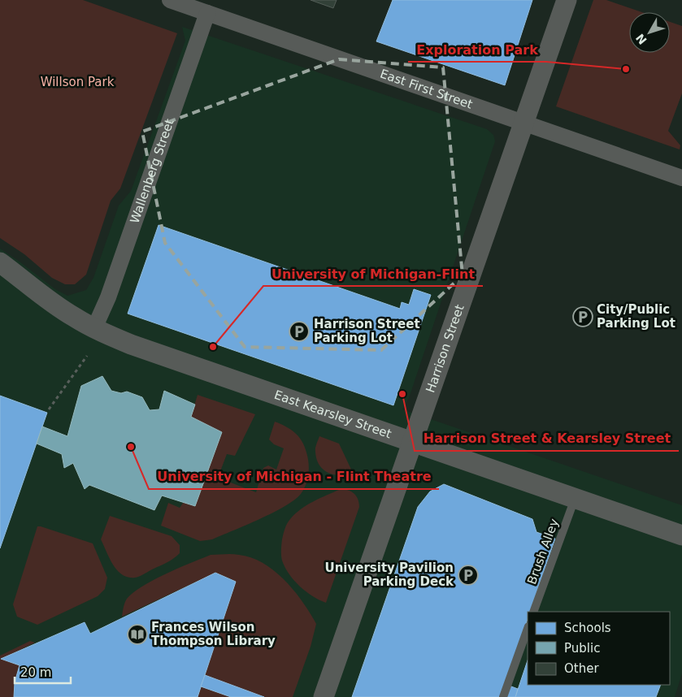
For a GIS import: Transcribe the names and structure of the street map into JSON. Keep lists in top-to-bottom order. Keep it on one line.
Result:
{"streets":{"street":["East First Street","Wallenberg Street","Harrison Street","East Kearsley Street"],"lane":["Brush Alley"]},"crossings":[["East First Street","Wallenberg Street"],["East First Street","Harrison Street"],["Wallenberg Street","East Kearsley Street"],["Harrison Street","East Kearsley Street"],["East Kearsley Street","Brush Alley"]],"parks":["Willson Park"],"places":{"other":["Exploration Park","University of Michigan-Flint","Harrison Street & Kearsley Street","University of Michigan - Flint Theatre"],"parking":["City/Public Parking Lot","Harrison Street Parking Lot","University Pavilion Parking Deck"],"library":["Frances Wilson Thompson Library"]},"legend":["Schools","Public","Other"],"scale_bar":"20 m","north":"bottom left"}
